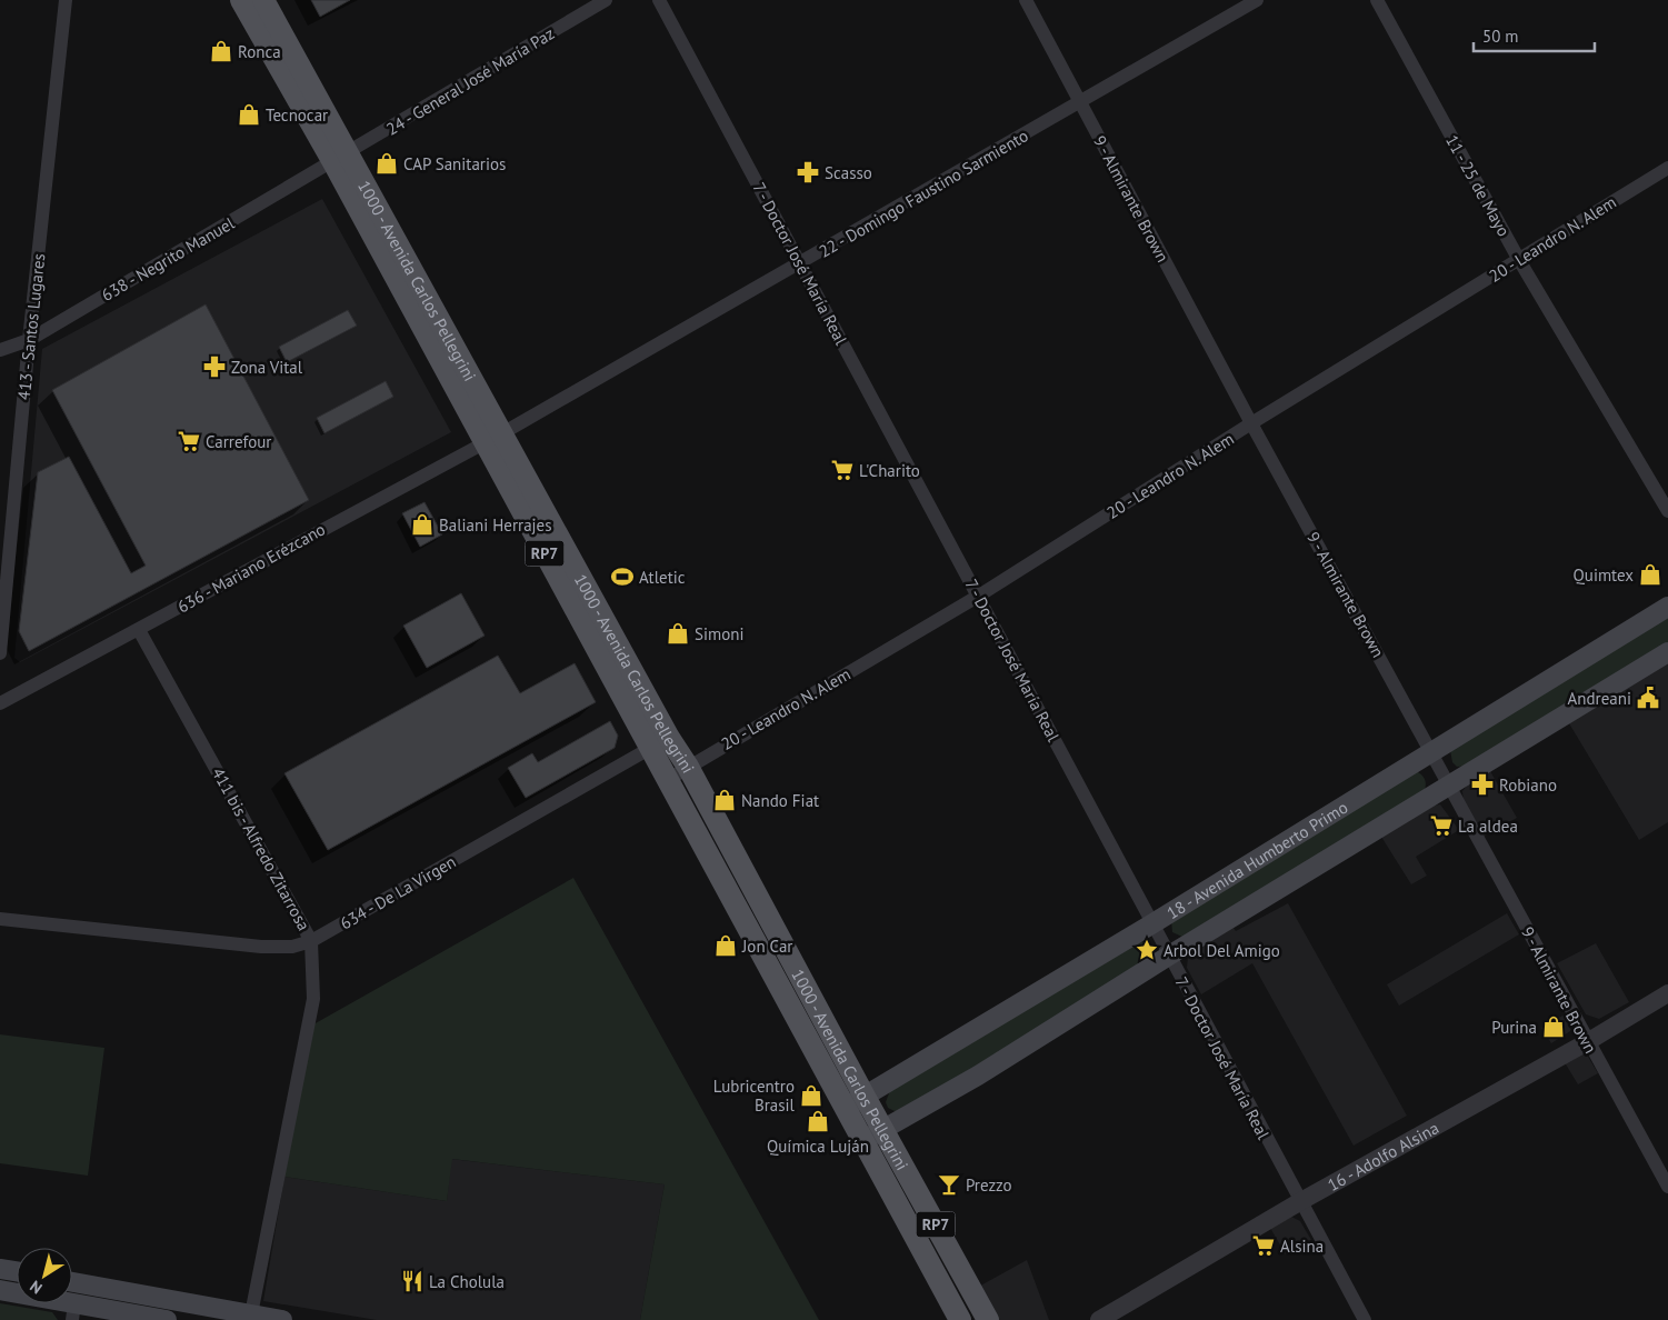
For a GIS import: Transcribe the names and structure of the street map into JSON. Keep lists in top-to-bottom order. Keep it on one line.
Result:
{"streets":{"main road":["1000 - Avenida Carlos Pellegrini","RP7","18 - Avenida Humberto Primo"],"street":["24 - General José María Paz","11 - 25 de Mayo","22 - Domingo Faustino Sarmiento","9 - Almirante Brown","20 - Leandro N. Alem","638 - Negrito Manuel","7 - Doctor José María Real","413 - Santos Lugares","636 - Mariano Erézcano","411 bis - Alfredo Zitarrosa","634 - De La Virgen","16 - Adolfo Alsina"]},"crossings":[["24 - General José María Paz","638 - Negrito Manuel"],["24 - General José María Paz","1000 - Avenida Carlos Pellegrini"],["11 - 25 de Mayo","20 - Leandro N. Alem"],["22 - Domingo Faustino Sarmiento","9 - Almirante Brown"],["22 - Domingo Faustino Sarmiento","7 - Doctor José María Real"],["22 - Domingo Faustino Sarmiento","1000 - Avenida Carlos Pellegrini"],["22 - Domingo Faustino Sarmiento","636 - Mariano Erézcano"],["9 - Almirante Brown","20 - Leandro N. Alem"],["9 - Almirante Brown","18 - Avenida Humberto Primo"],["9 - Almirante Brown","16 - Adolfo Alsina"],["20 - Leandro N. Alem","7 - Doctor José María Real"],["20 - Leandro N. Alem","1000 - Avenida Carlos Pellegrini"],["638 - Negrito Manuel","1000 - Avenida Carlos Pellegrini"],["638 - Negrito Manuel","413 - Santos Lugares"],["7 - Doctor José María Real","18 - Avenida Humberto Primo"],["7 - Doctor José María Real","16 - Adolfo Alsina"],["1000 - Avenida Carlos Pellegrini","636 - Mariano Erézcano"],["1000 - Avenida Carlos Pellegrini","18 - Avenida Humberto Primo"],["1000 - Avenida Carlos Pellegrini","634 - De La Virgen"],["636 - Mariano Erézcano","411 bis - Alfredo Zitarrosa"],["411 bis - Alfredo Zitarrosa","634 - De La Virgen"]],"places":{"shop":["Ronca","Tecnocar","CAP Sanitarios","Baliani Herrajes","Quimtex","Simoni","Nando Fiat","Jon Car","Purina","Lubricentro Brasil","Química Luján"],"pharmacy":["Scasso","Zona Vital","Robiano"],"supermarket":["Carrefour","L'Charito","La aldea","Alsina"],"sports":["Atletic"],"public building":["Andreani"],"place":["Arbol Del Amigo"],"bar":["Prezzo"],"restaurant":["La Cholula"]},"scale_bar":"50 m","north":"bottom left"}
